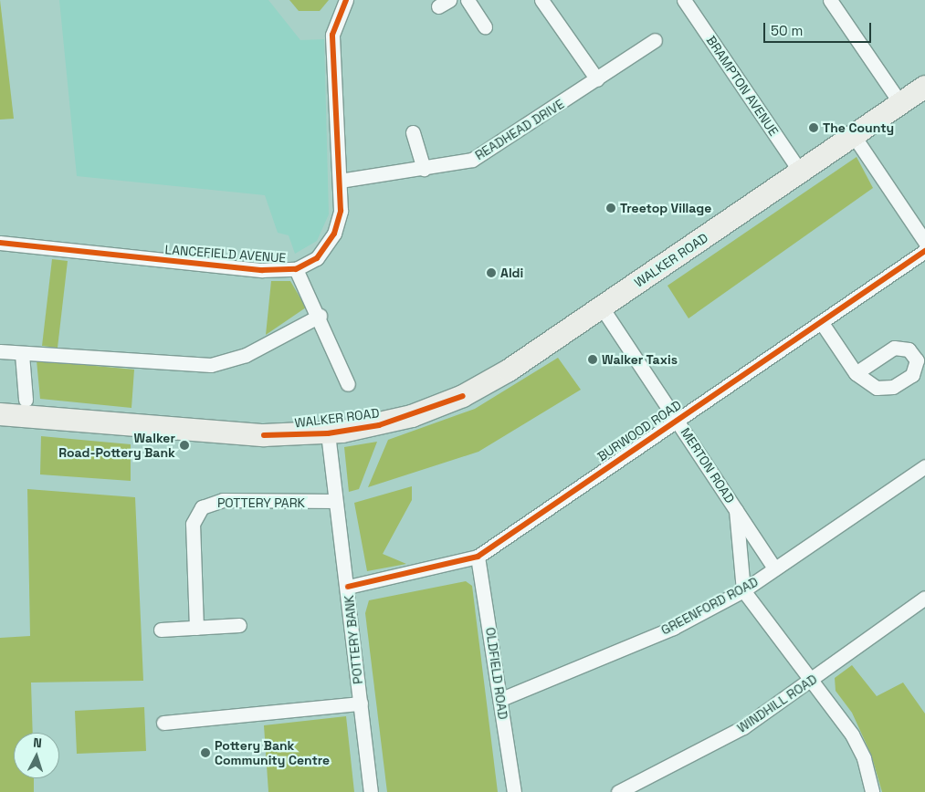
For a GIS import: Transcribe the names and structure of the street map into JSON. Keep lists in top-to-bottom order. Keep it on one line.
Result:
{"streets":{"main road":["WALKER ROAD"],"street":["BRAMPTON AVENUE","READHEAD DRIVE","LANCEFIELD AVENUE","BURWOOD ROAD","MERTON ROAD","POTTERY PARK","GREENFORD ROAD","POTTERY BANK","OLDFIELD ROAD","WINDHILL ROAD"]},"crossings":[["BRAMPTON AVENUE","WALKER ROAD"],["READHEAD DRIVE","LANCEFIELD AVENUE"],["WALKER ROAD","MERTON ROAD"],["WALKER ROAD","POTTERY BANK"],["BURWOOD ROAD","MERTON ROAD"],["BURWOOD ROAD","POTTERY BANK"],["BURWOOD ROAD","OLDFIELD ROAD"],["MERTON ROAD","GREENFORD ROAD"],["POTTERY PARK","POTTERY BANK"],["GREENFORD ROAD","OLDFIELD ROAD"]],"places":["The County","Treetop Village","Aldi","Walker Taxis","Walker Road-Pottery Bank","Pottery Bank Community Centre"],"scale_bar":"50 m","north":"top"}
